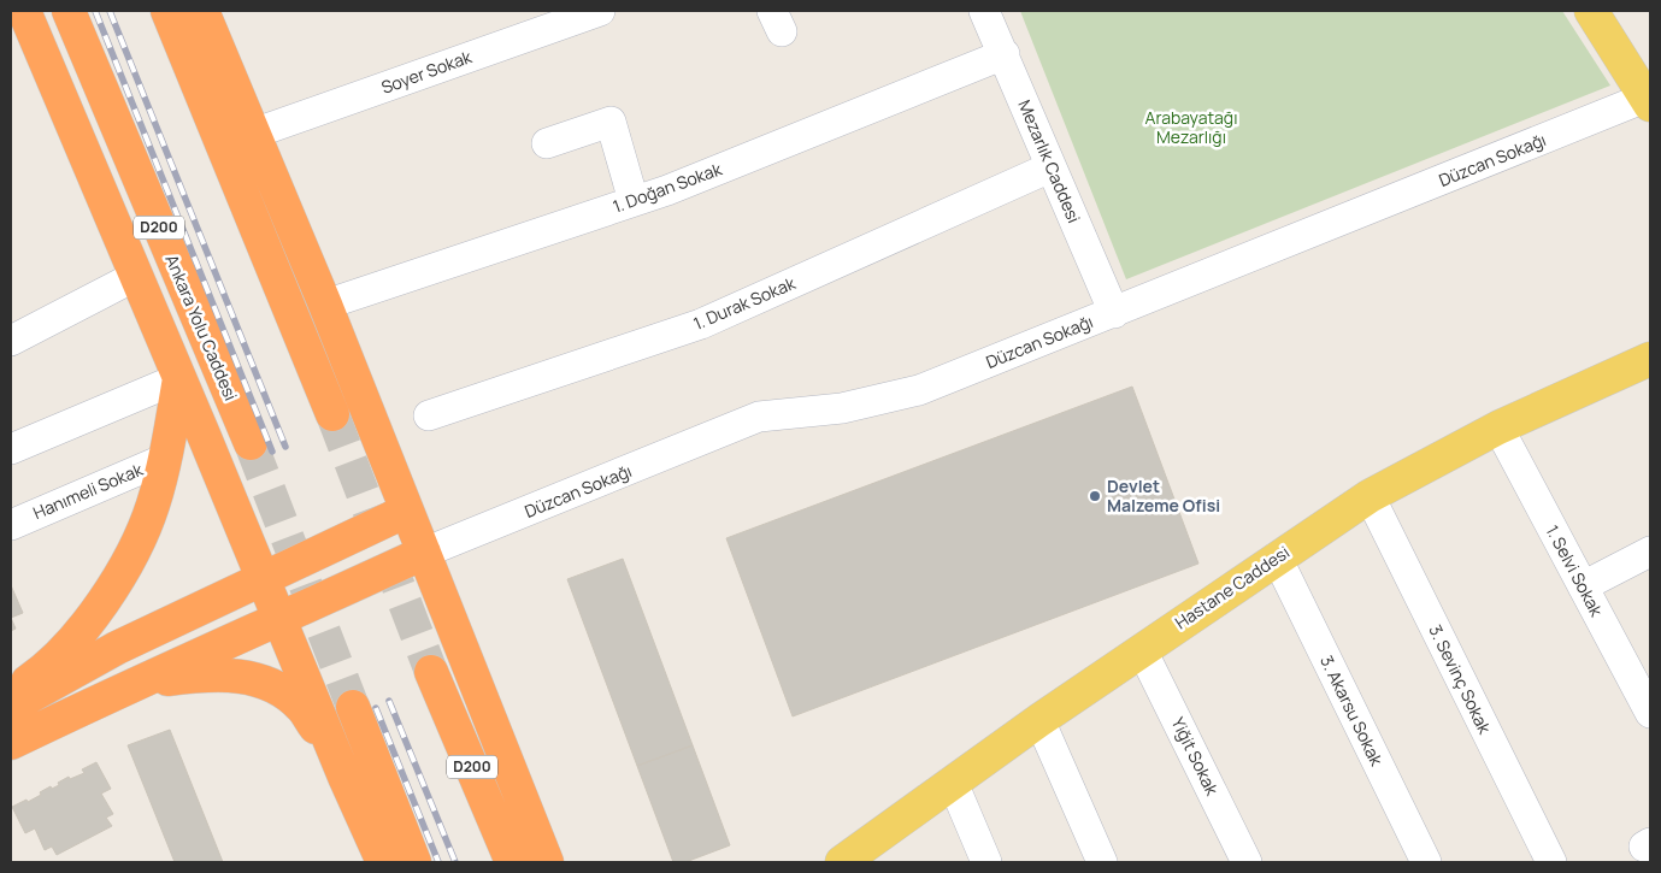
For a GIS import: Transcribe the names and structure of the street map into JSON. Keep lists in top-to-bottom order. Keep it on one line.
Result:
{"streets":{"highway":["D200","Ankara Yolu Caddesi"],"main road":["Hastane Caddesi"],"street":["Soyer Sokak","Düzcan Sokağı","Mezarlık Caddesi","1. Doğan Sokak","1. Durak Sokak","Hanımeli Sokak","1. Selvi Sokak","3. Sevinç Sokak","3. Akarsu Sokak","Yiğit Sokak"]},"crossings":[["Düzcan Sokağı","Mezarlık Caddesi"],["Mezarlık Caddesi","1. Doğan Sokak"],["Mezarlık Caddesi","1. Durak Sokak"],["1. Selvi Sokak","Hastane Caddesi"],["Hastane Caddesi","3. Sevinç Sokak"],["Hastane Caddesi","3. Akarsu Sokak"],["Hastane Caddesi","Yiğit Sokak"]],"parks":["Arabayatağı Mezarlığı"],"places":["Devlet Malzeme Ofisi"]}
